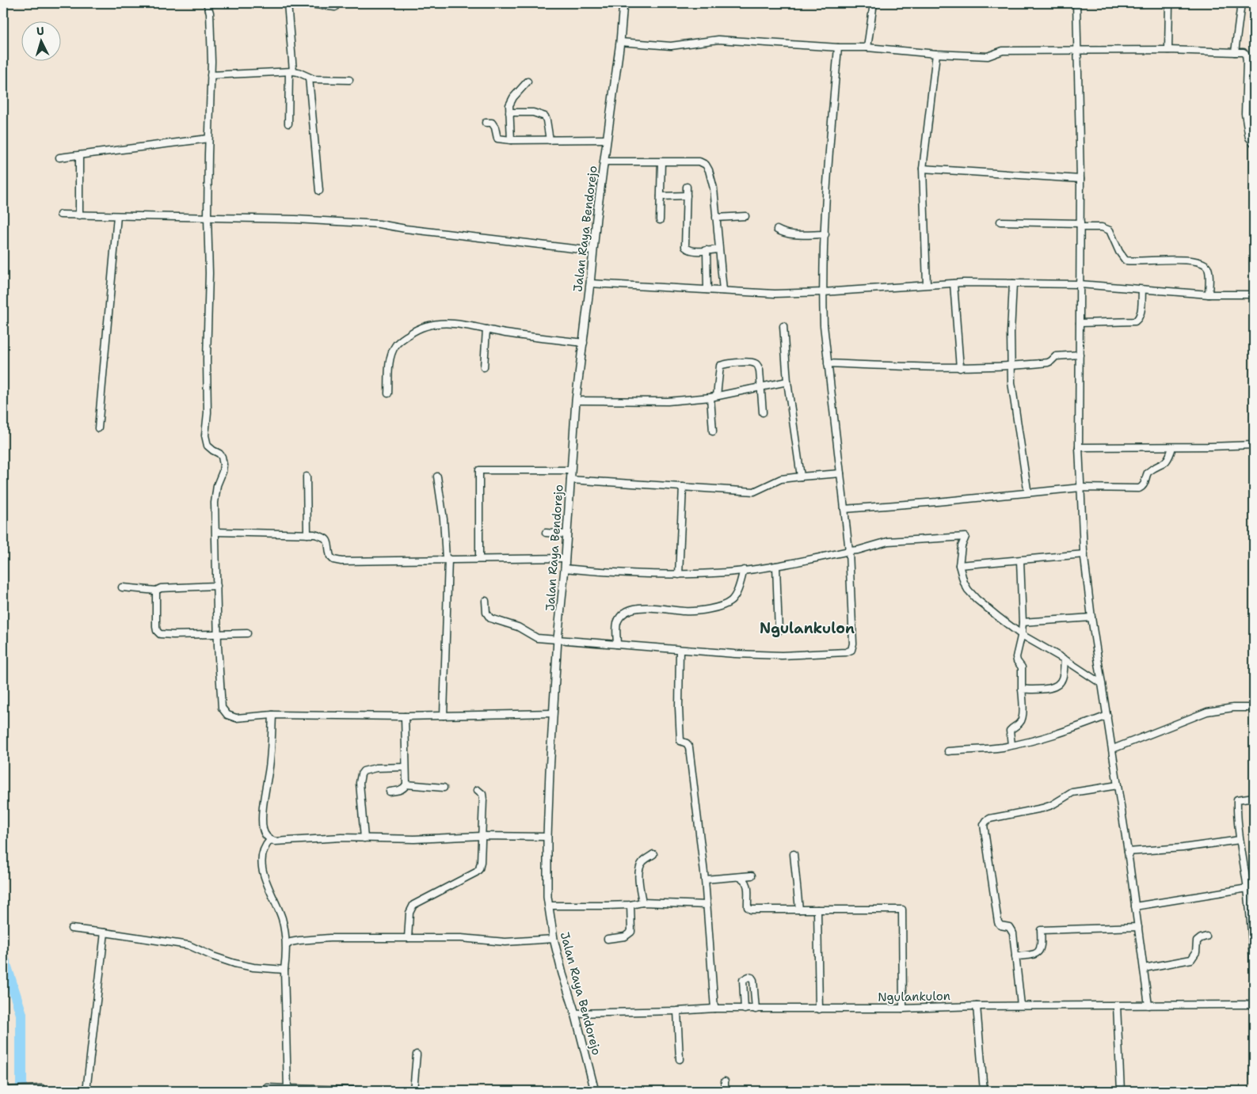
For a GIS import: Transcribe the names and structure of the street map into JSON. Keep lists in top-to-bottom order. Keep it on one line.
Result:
{"streets":{"main road":["Jalan Raya Bendorejo"],"street":["Ngulankulon"]},"crossings":[["Jalan Raya Bendorejo","Ngulankulon"]],"districts":["Ngulankulon"],"north":"top"}
